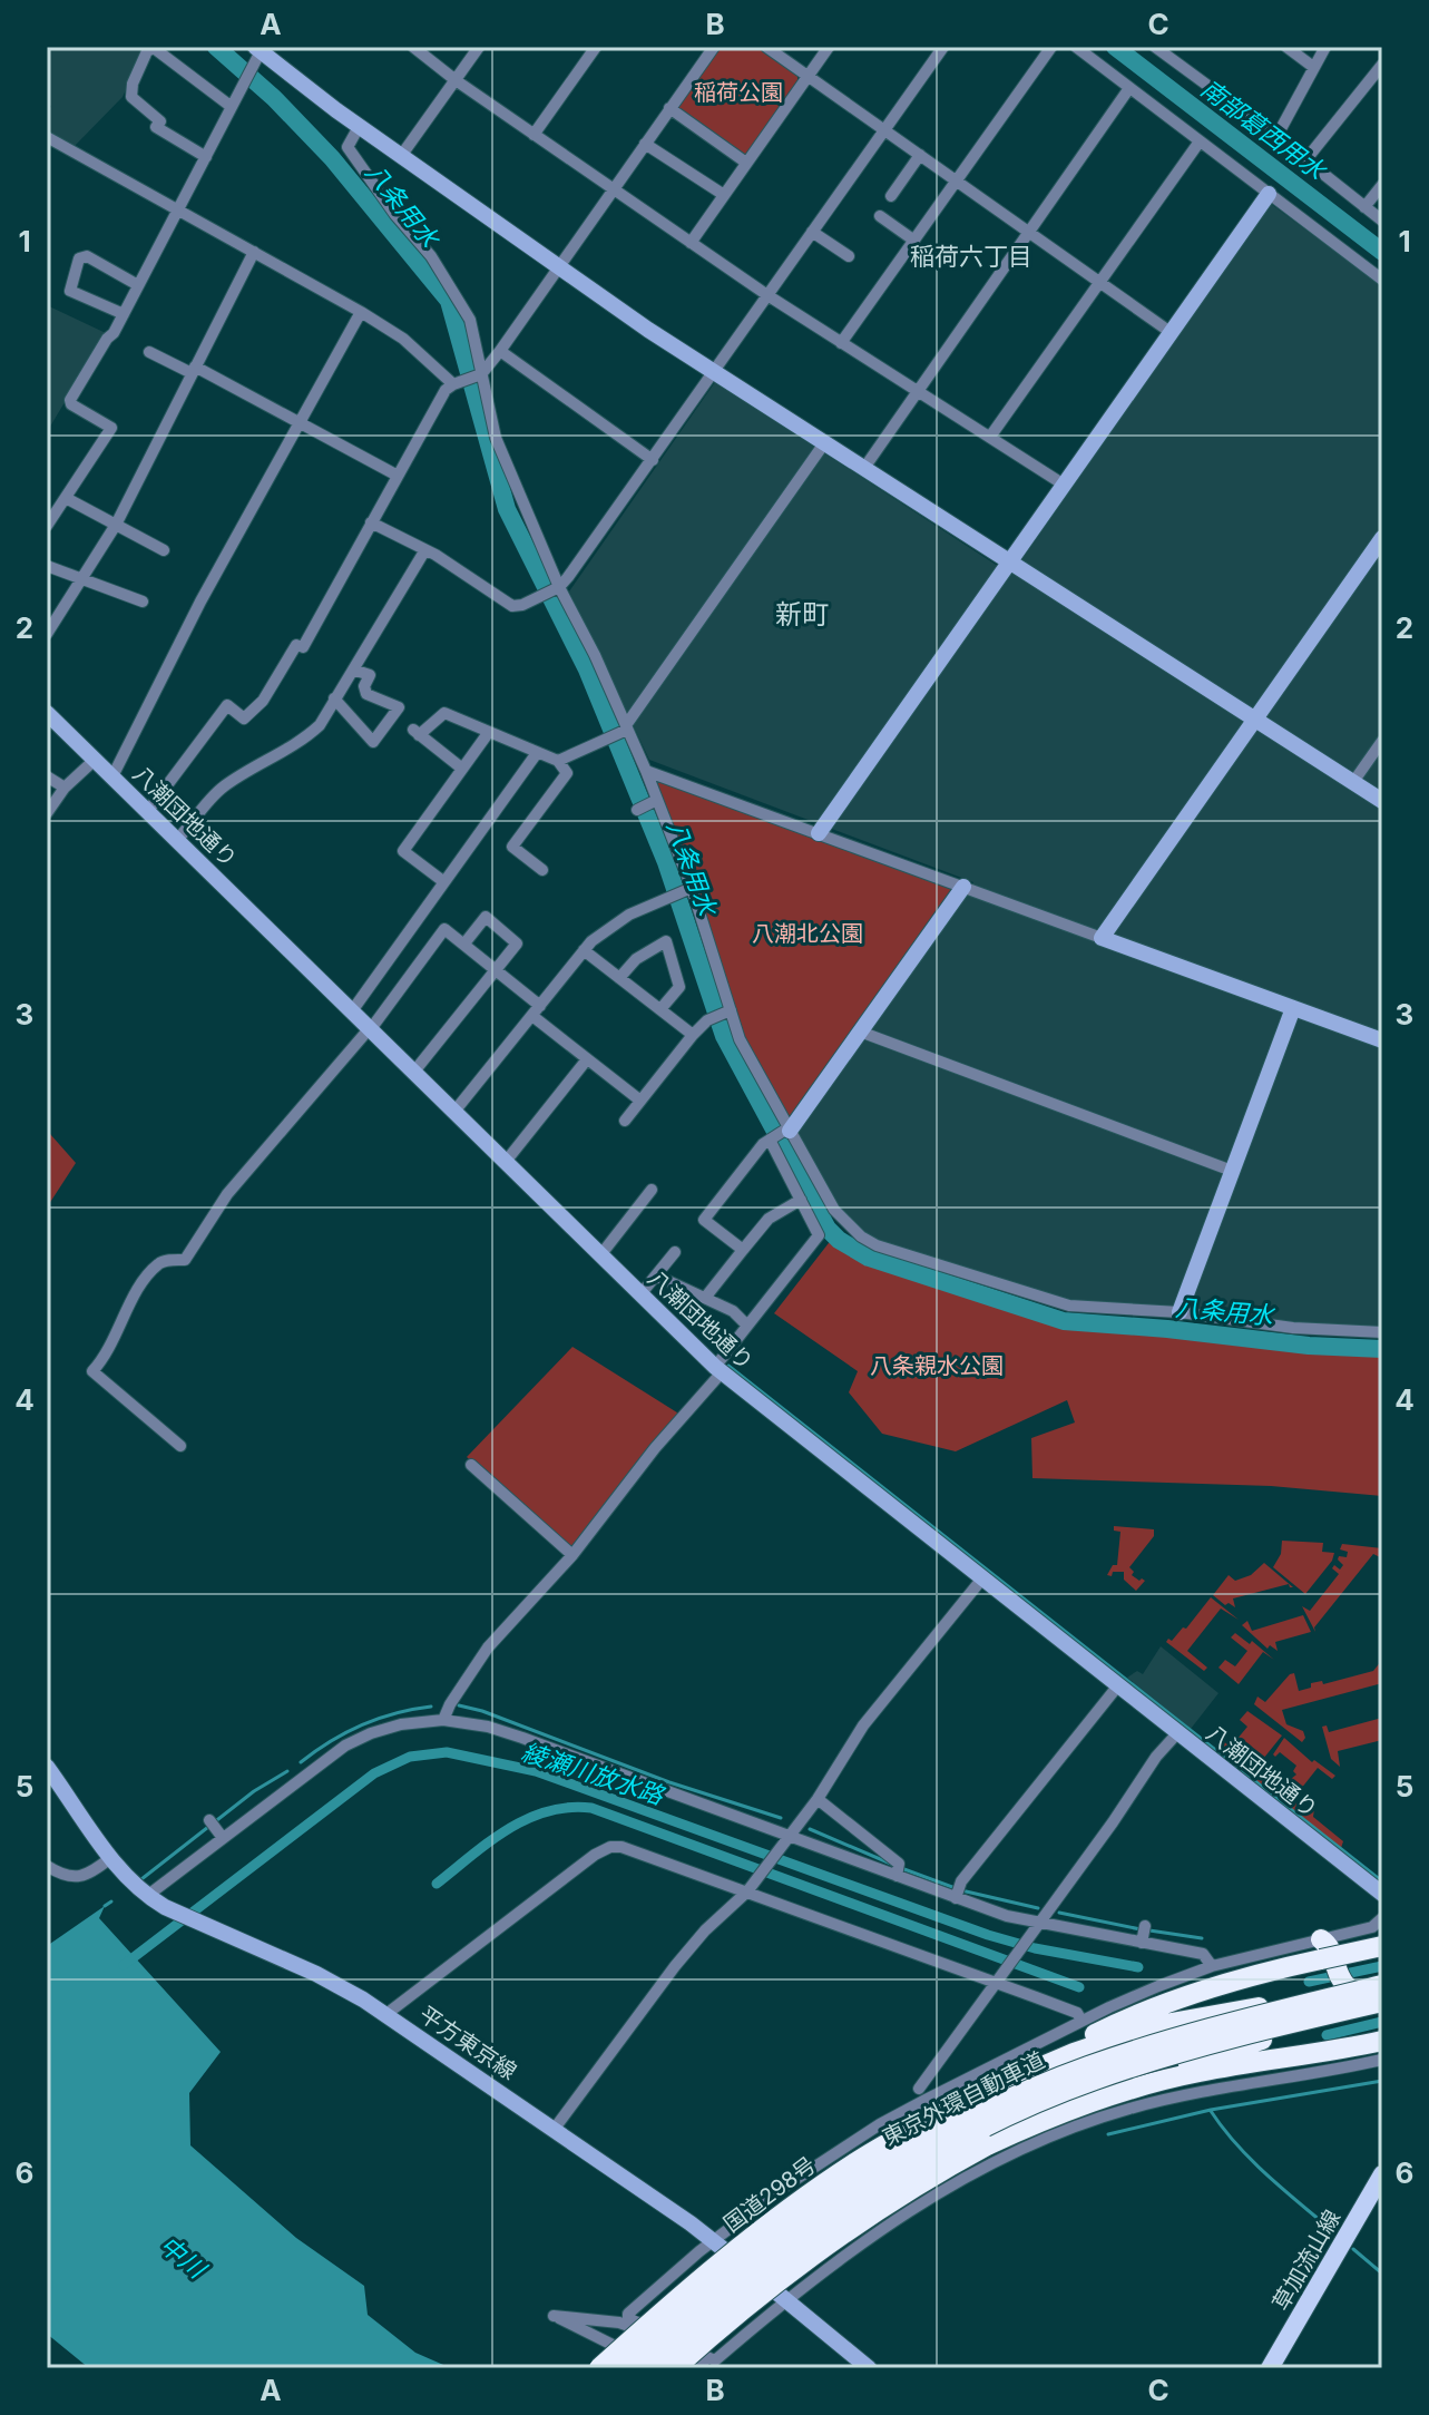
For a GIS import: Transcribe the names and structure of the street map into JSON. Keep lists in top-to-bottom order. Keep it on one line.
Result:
{"streets":{"highway":["東京外環自動車道","国道298号"],"main road":["草加流山線"],"street":["八潮団地通り","平方東京線"]},"districts":["稲荷六丁目","新町"],"water":["南部葛西用水","八条用水","綾瀬川放水路","中川"],"parks":["稲荷公園","八潮北公園","八条親水公園"],"grid":{"columns":["A","B","C"],"rows":["1","2","3","4","5","6"]}}
